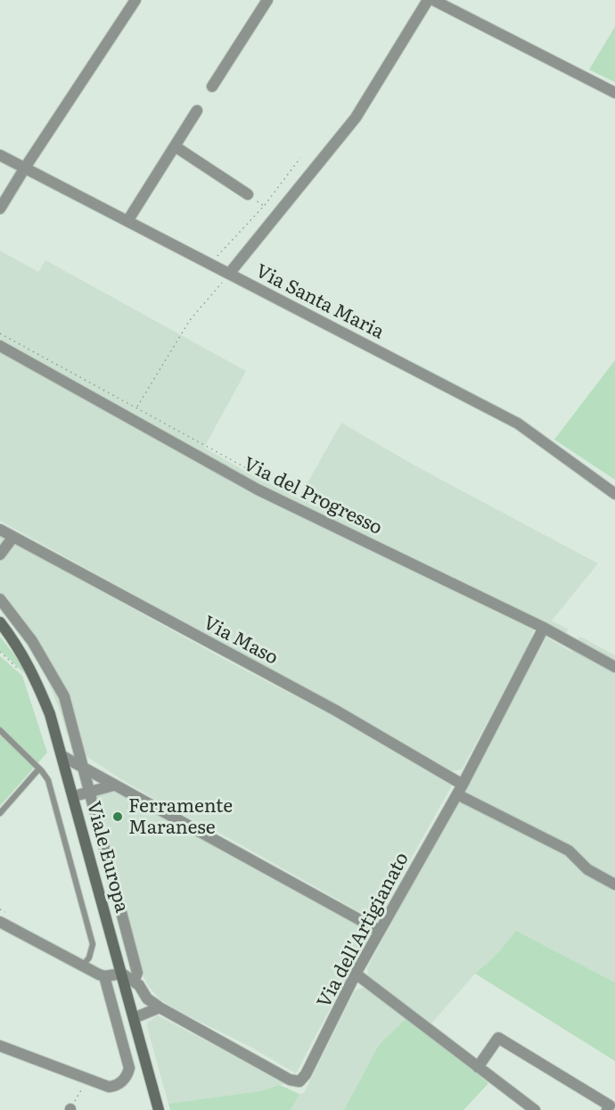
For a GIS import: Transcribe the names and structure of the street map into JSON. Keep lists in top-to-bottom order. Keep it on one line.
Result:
{"streets":{"main road":["Viale Europa"],"street":["Via Santa Maria","Via del Progresso","Via Maso","Via dell'Artigianato"]},"crossings":[["Via del Progresso","Via dell'Artigianato"],["Via Maso","Via dell'Artigianato"]],"places":["Ferramente Maranese"]}
